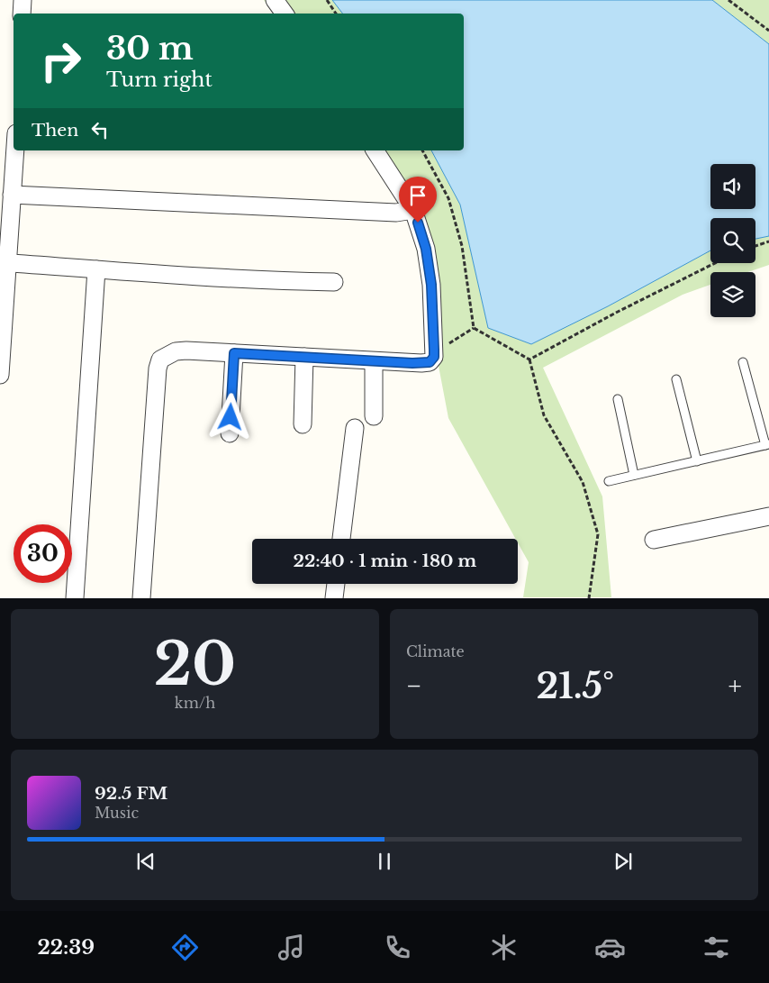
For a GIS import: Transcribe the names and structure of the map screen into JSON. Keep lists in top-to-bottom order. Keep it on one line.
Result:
{"page":{"turn":["30 m","Turn right"],"then":"Then","limit":"30","trip":"22:40 · 1 min · 180 m","tile":[["20","km/h"],"Climate"],"heat":["−","21.5°","+"],"song":["92.5 FM","Music"],"tabs":"22:39"}}
